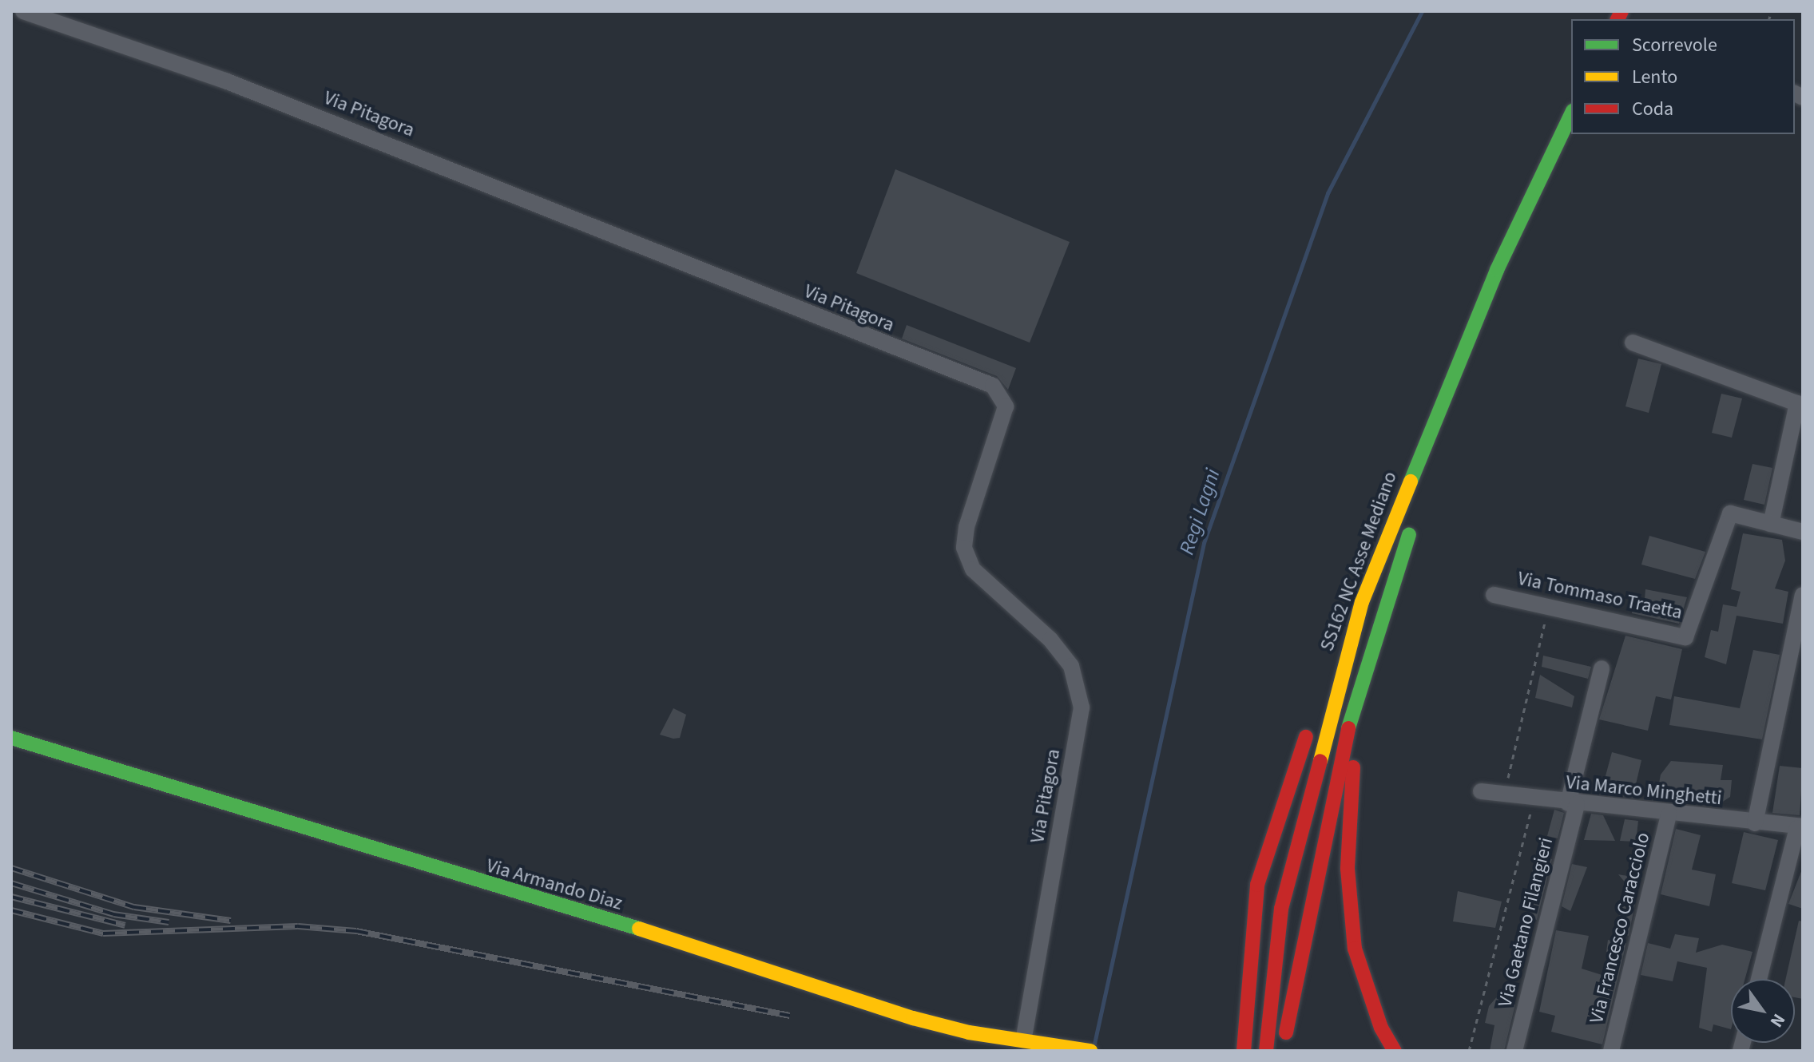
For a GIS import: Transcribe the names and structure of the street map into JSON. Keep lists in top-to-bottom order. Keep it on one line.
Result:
{"streets":{"main road":["SS162 NC Asse Mediano","Via Armando Diaz"],"street":["Via Pitagora","Via Tommaso Traetta","Via Marco Minghetti","Via Gaetano Filangieri","Via Francesco Caracciolo"]},"crossings":[["Via Pitagora","Via Armando Diaz"],["Via Marco Minghetti","Via Gaetano Filangieri"],["Via Marco Minghetti","Via Francesco Caracciolo"]],"water":["Regi Lagni"],"legend":["Scorrevole","Lento","Coda"],"north":"bottom right"}
